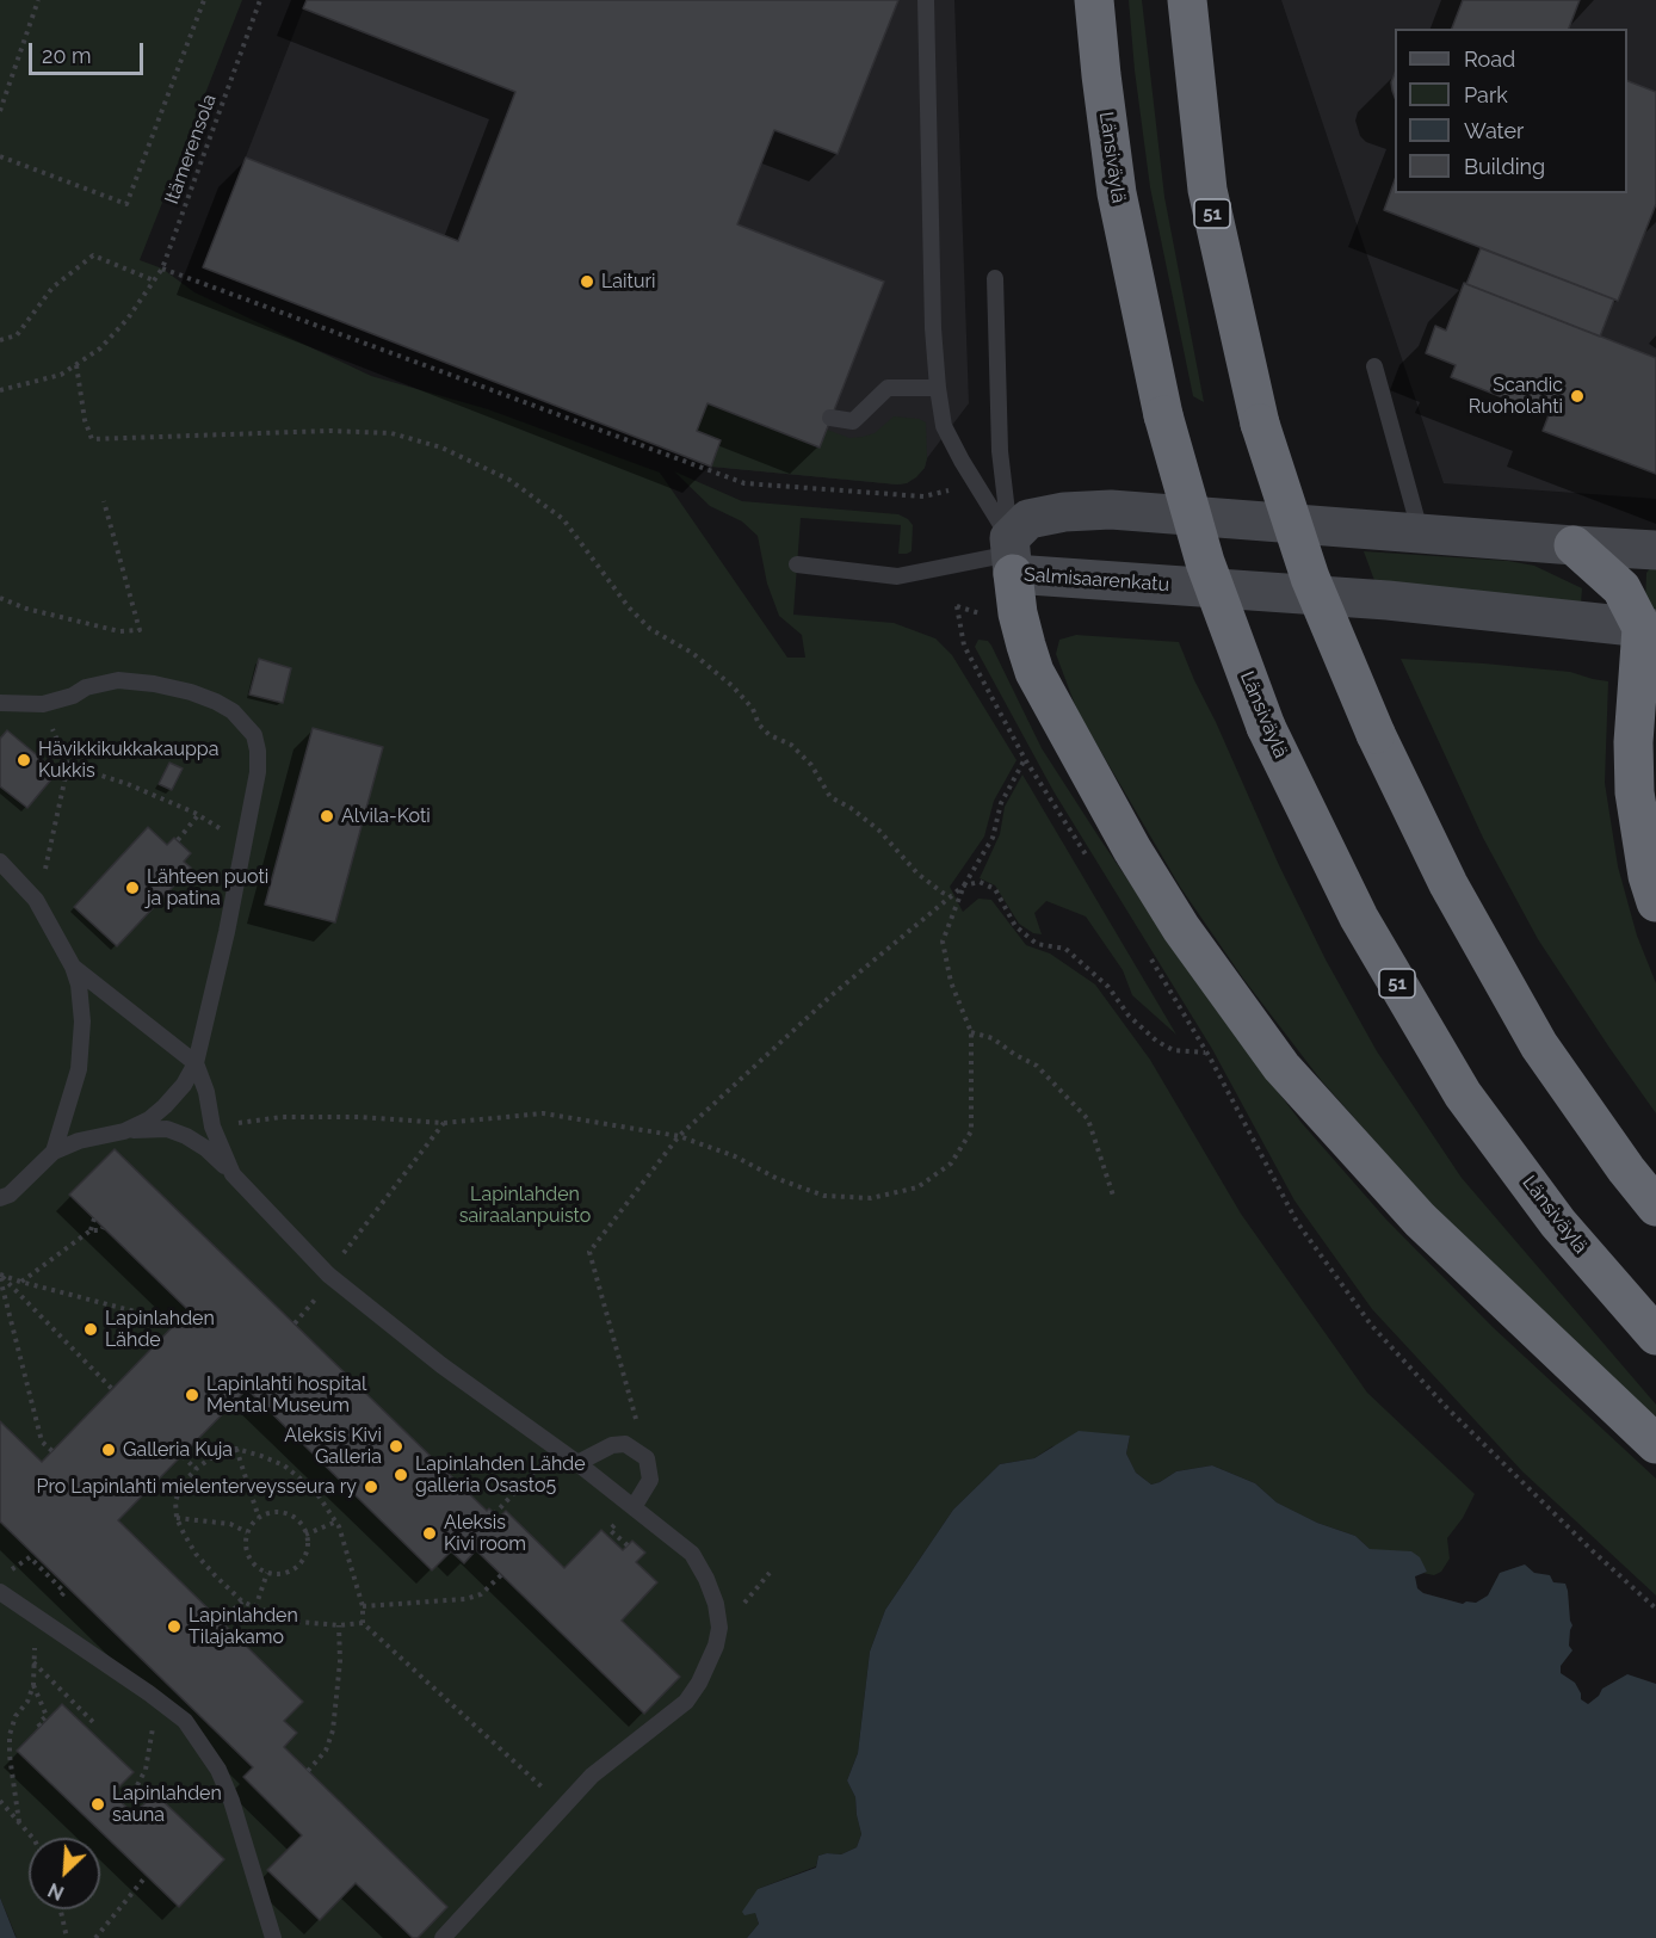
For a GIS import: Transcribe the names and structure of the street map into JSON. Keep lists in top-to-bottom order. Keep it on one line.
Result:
{"streets":{"highway":["Länsiväylä","51"],"main road":["Salmisaarenkatu"],"path":["Itämerensola"]},"parks":["Lapinlahden sairaalanpuisto"],"places":["Laituri","Scandic Ruoholahti","Hävikkikukkakauppa Kukkis","Alvila-Koti","Lähteen puoti ja patina","Lapinlahden Lähde","Lapinlahti hospital Mental Museum","Aleksis Kivi Galleria","Galleria Kuja","Lapinlahden Lähde galleria Osasto5","Pro Lapinlahti mielenterveysseura ry","Aleksis Kivi room","Lapinlahden Tilajakamo","Lapinlahden sauna"],"legend":["Road","Park","Water","Building"],"scale_bar":"20 m","north":"bottom left"}
